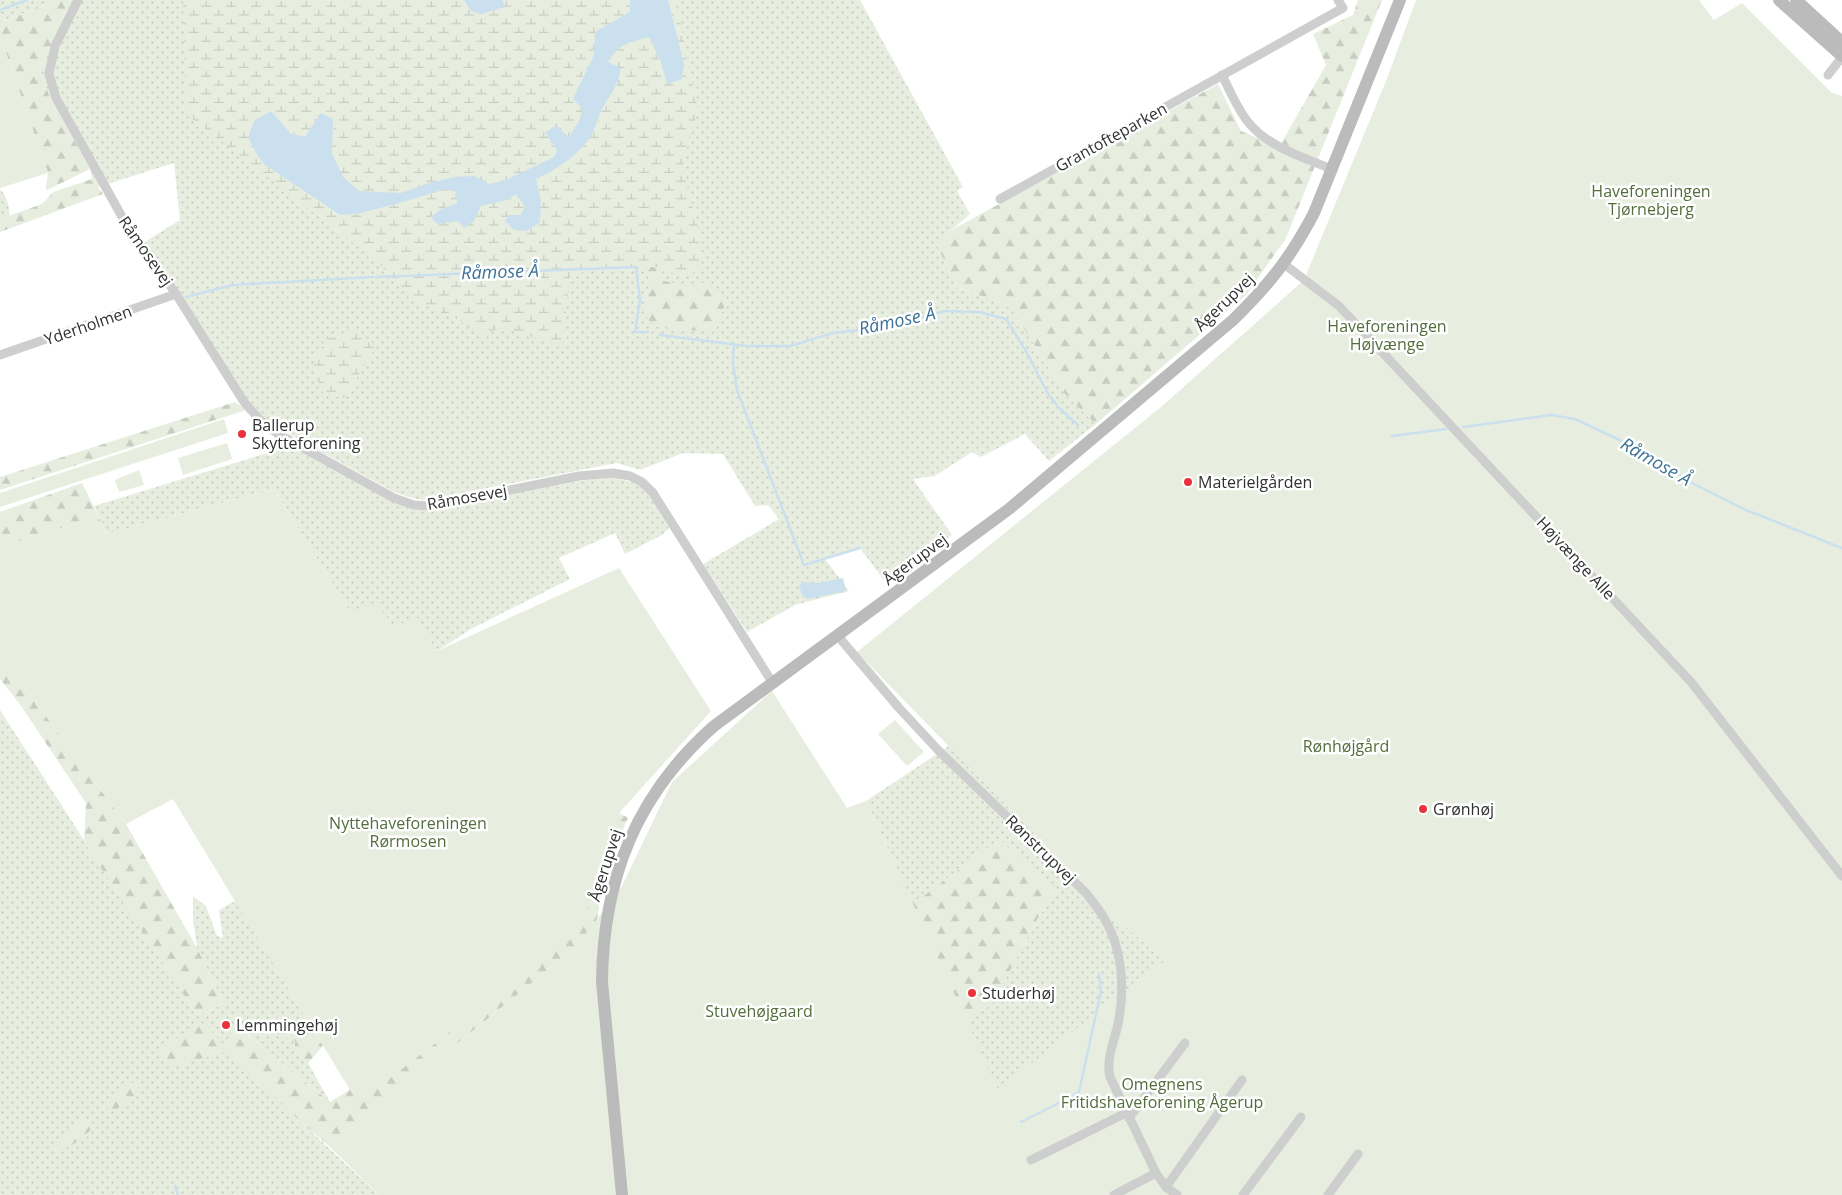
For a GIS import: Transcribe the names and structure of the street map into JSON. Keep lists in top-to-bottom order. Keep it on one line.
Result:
{"streets":{"street":["Grantofteparken","Råmosevej","Ågerupvej","Yderholmen","Højvænge Alle","Rønstrupvej"]},"crossings":[["Råmosevej","Ågerupvej"],["Råmosevej","Yderholmen"],["Ågerupvej","Højvænge Alle"],["Ågerupvej","Rønstrupvej"]],"water":["Råmose Å"],"parks":["Haveforeningen Tjørnebjerg","Haveforeningen Højvænge","Rønhøjgård","Nyttehaveforeningen Rørmosen","Stuvehøjgaard","Omegnens Fritidshaveforening Ågerup"],"places":["Ballerup Skytteforening","Materielgården","Grønhøj","Studerhøj","Lemmingehøj"]}
